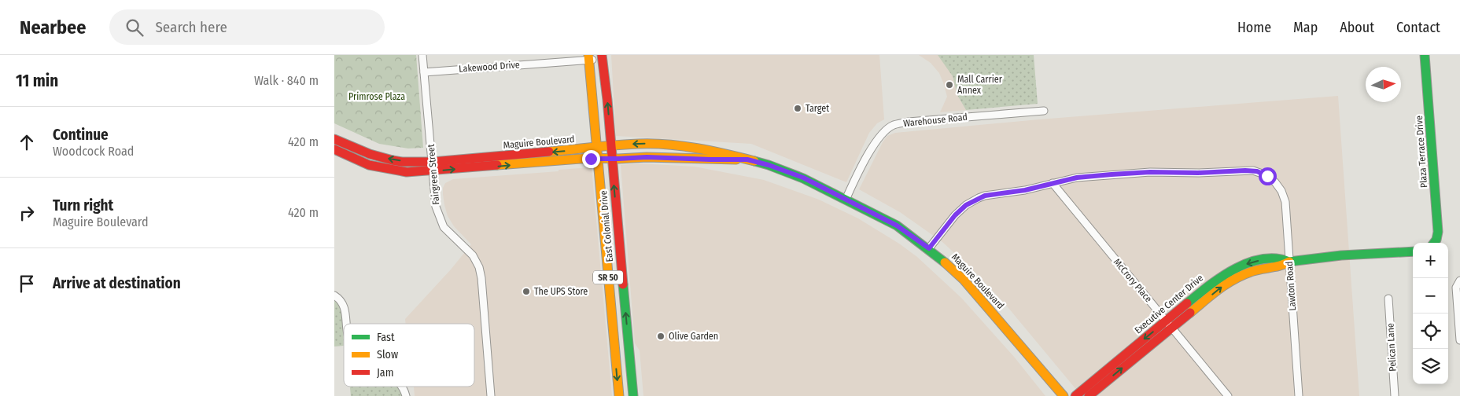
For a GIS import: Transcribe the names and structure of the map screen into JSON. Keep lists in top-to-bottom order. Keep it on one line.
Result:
{"streets":{"main road":["Maguire Boulevard","Plaza Terrace Drive","East Colonial Drive","SR 50","Executive Center Drive"],"street":["Lakewood Drive","Warehouse Road","Fairgreen Street","McCrory Place","Lawton Road","Pelican Lane"]},"crossings":[["Lakewood Drive","Fairgreen Street"],["Lakewood Drive","East Colonial Drive"],["Warehouse Road","Maguire Boulevard"],["Maguire Boulevard","Fairgreen Street"],["Maguire Boulevard","East Colonial Drive"],["McCrory Place","Lawton Road"],["McCrory Place","Executive Center Drive"],["Lawton Road","Executive Center Drive"]],"parks":["Primrose Plaza"],"places":["Mall Carrier Annex","Target","The UPS Store","Olive Garden"],"legend":["Fast","Slow","Jam"],"north":"right","page":{"header":"Nearbee","search":"Search here","nav":["Home","Map","About","Contact"],"heading":["11 min","Walk · 840 m"],"list":[["Continue","Woodcock Road","420 m"],["Turn right","Maguire Boulevard","420 m"],"Arrive at destination"],"map_buttons":["+","−"]}}
